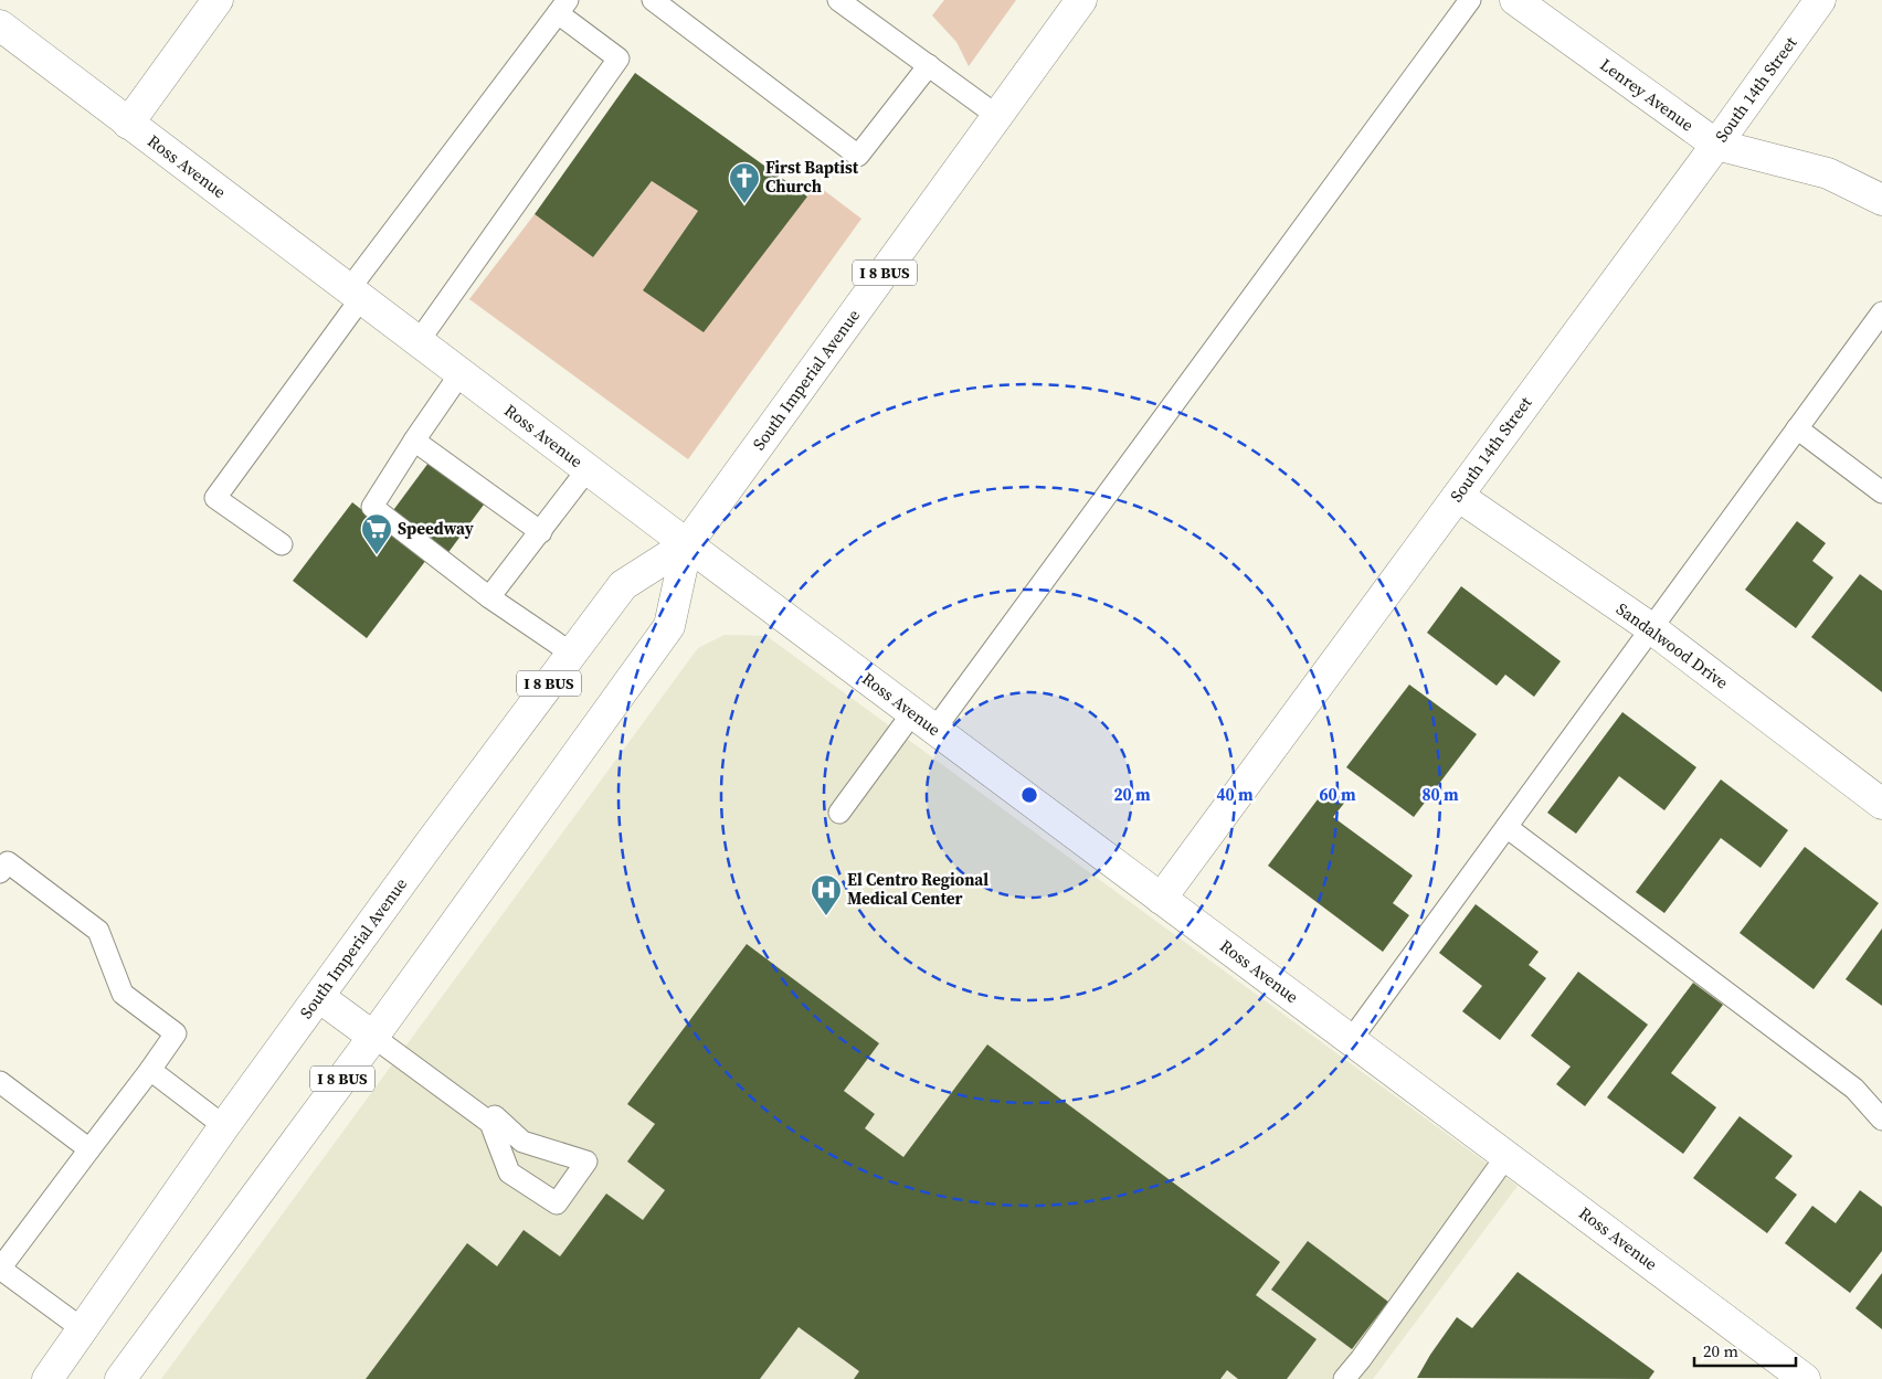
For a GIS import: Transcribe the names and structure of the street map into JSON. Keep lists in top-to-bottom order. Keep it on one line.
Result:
{"streets":{"main road":["South 14th Street","Lenrey Avenue","Ross Avenue","I 8 BUS","South Imperial Avenue","Sandalwood Drive"]},"crossings":[["South 14th Street","Lenrey Avenue"],["South 14th Street","Ross Avenue"],["South 14th Street","Sandalwood Drive"],["Ross Avenue","South Imperial Avenue"]],"places":{"church":["First Baptist Church"],"supermarket":["Speedway"],"hospital":["El Centro Regional Medical Center"]},"scale_bar":"20 m","rings":["20 m","40 m","60 m","80 m"]}
